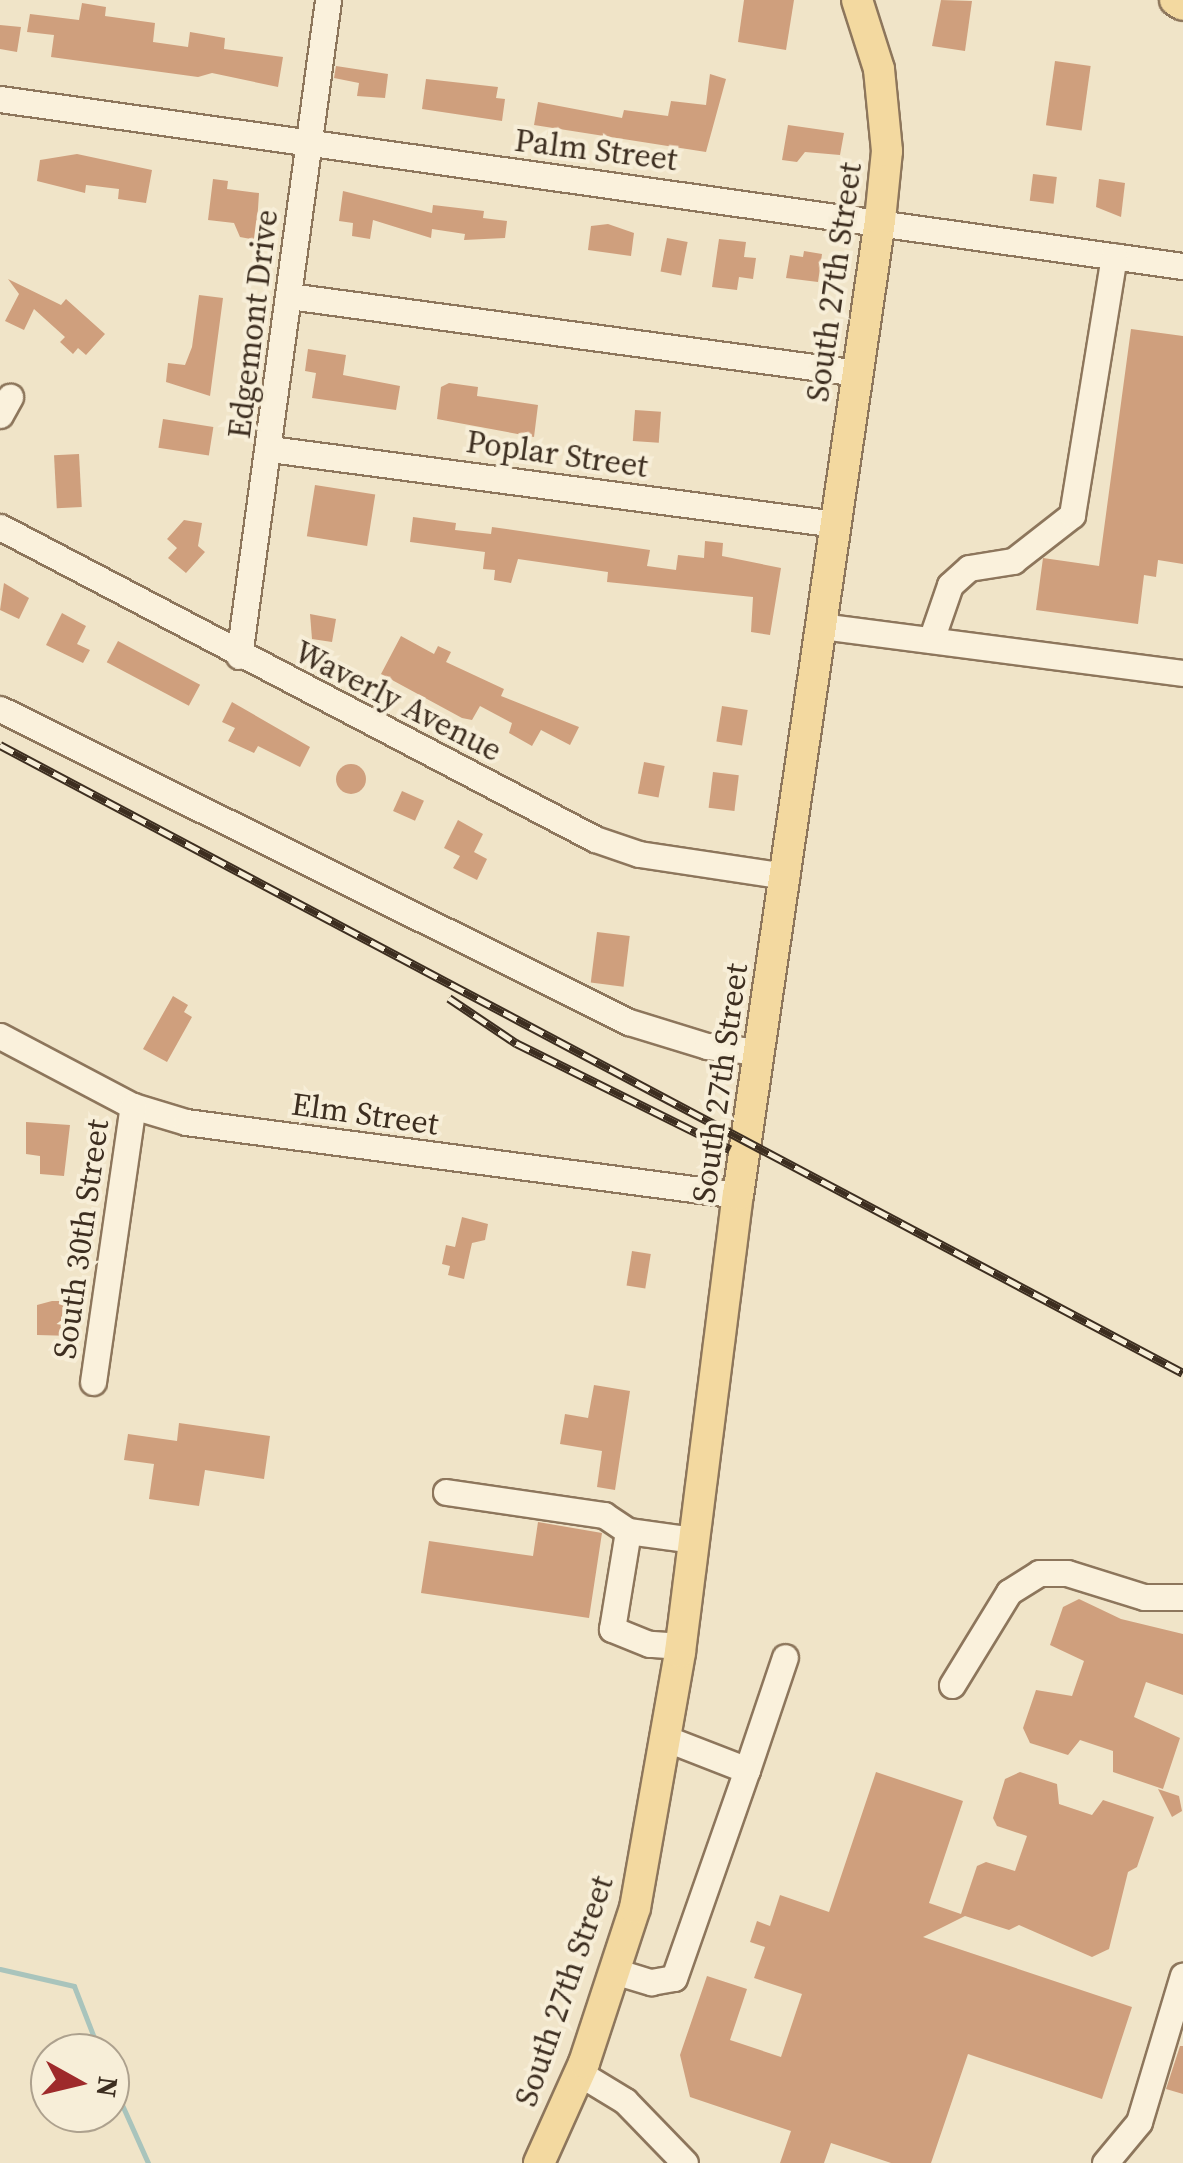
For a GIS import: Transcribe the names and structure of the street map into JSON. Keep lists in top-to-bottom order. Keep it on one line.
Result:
{"streets":{"main road":["South 27th Street"],"street":["Palm Street","Edgemont Drive","Poplar Street","Waverly Avenue","Elm Street","South 30th Street"]},"crossings":[["Palm Street","South 27th Street"],["Palm Street","Edgemont Drive"],["South 27th Street","Poplar Street"],["South 27th Street","Waverly Avenue"],["South 27th Street","Elm Street"],["Edgemont Drive","Poplar Street"],["Edgemont Drive","Waverly Avenue"],["Elm Street","South 30th Street"]],"north":"right"}
